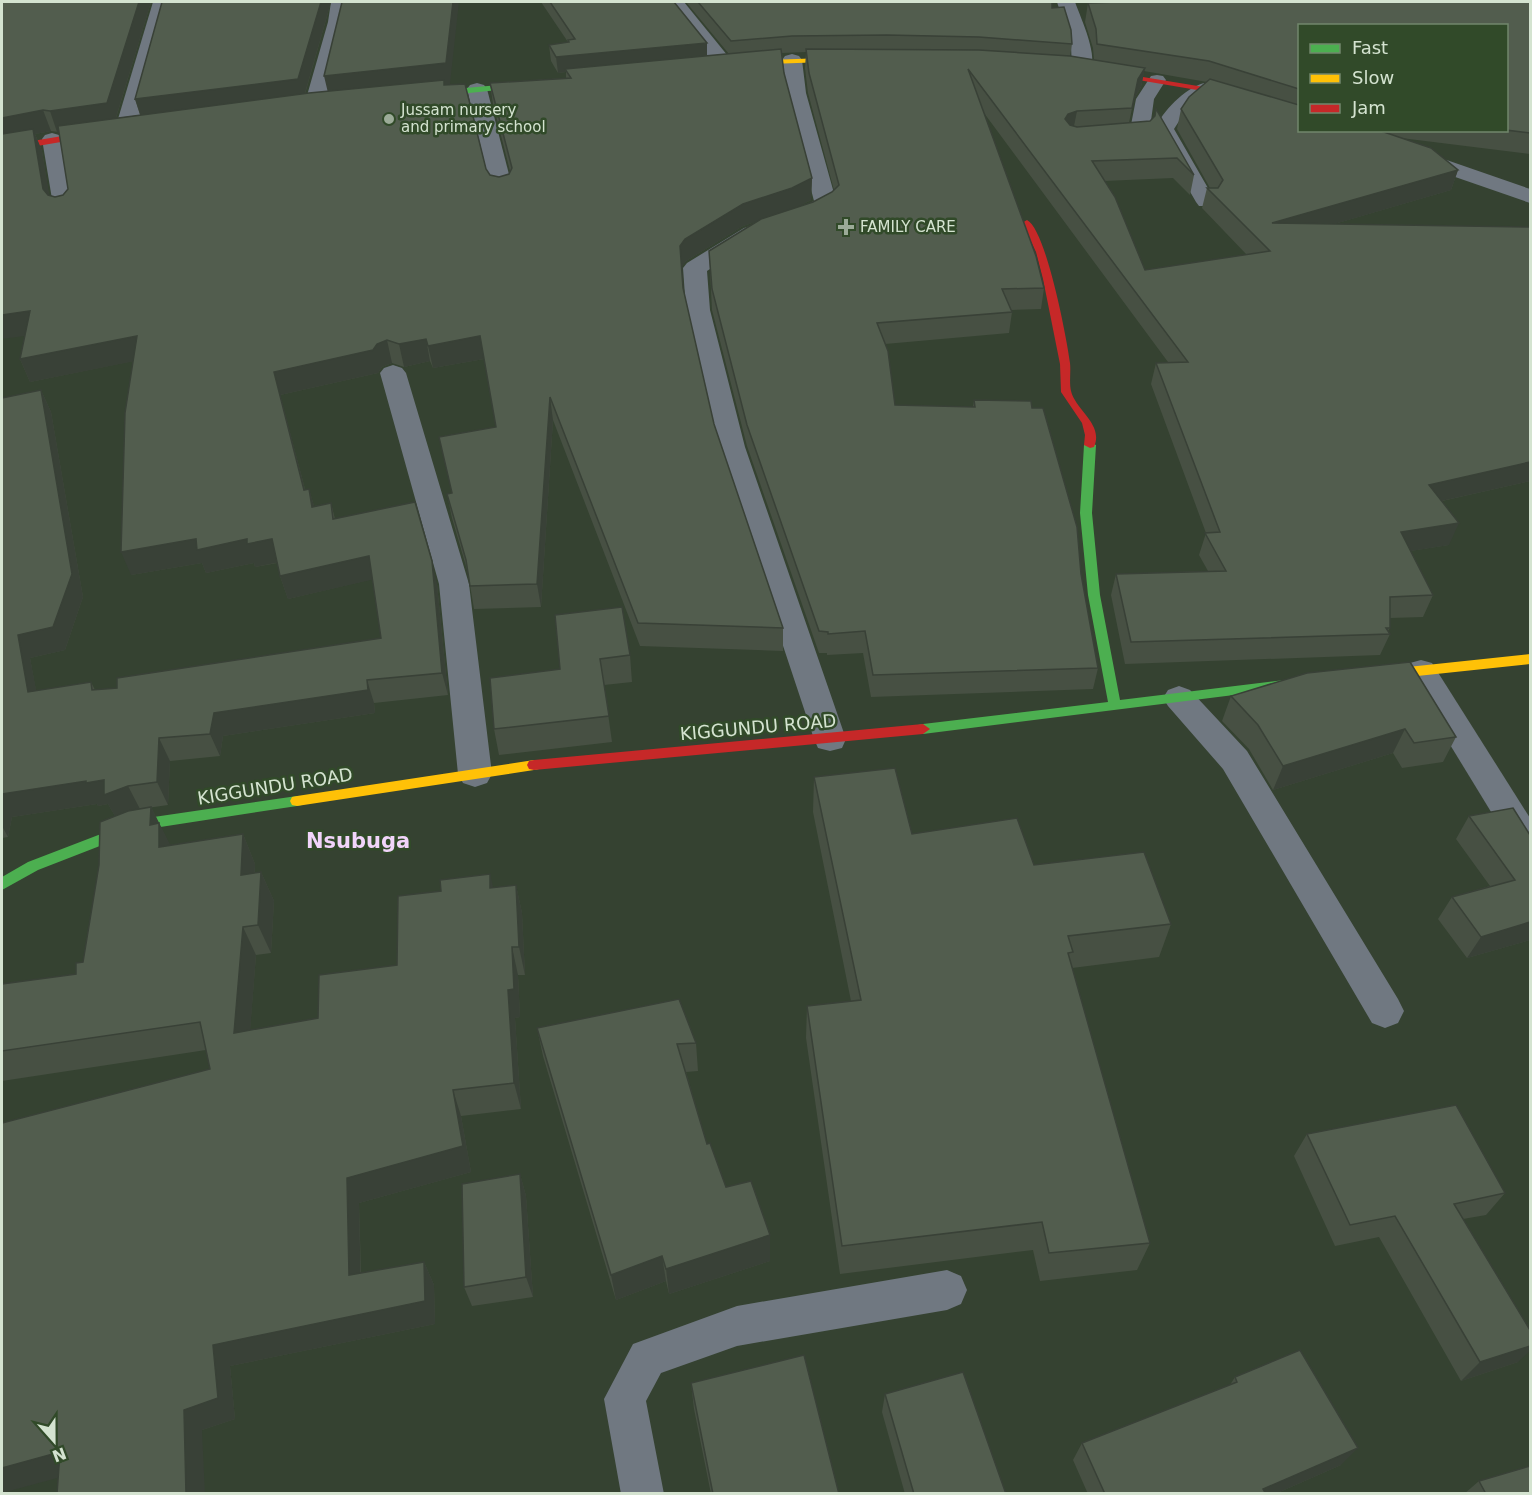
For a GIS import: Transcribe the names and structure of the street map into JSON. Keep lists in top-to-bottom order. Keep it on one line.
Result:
{"streets":{"street":["KIGGUNDU ROAD"]},"districts":["Nsubuga"],"places":{"other":["Jussam nursery and primary school"],"health":["FAMILY CARE"]},"legend":["Fast","Slow","Jam"],"north":"bottom"}
